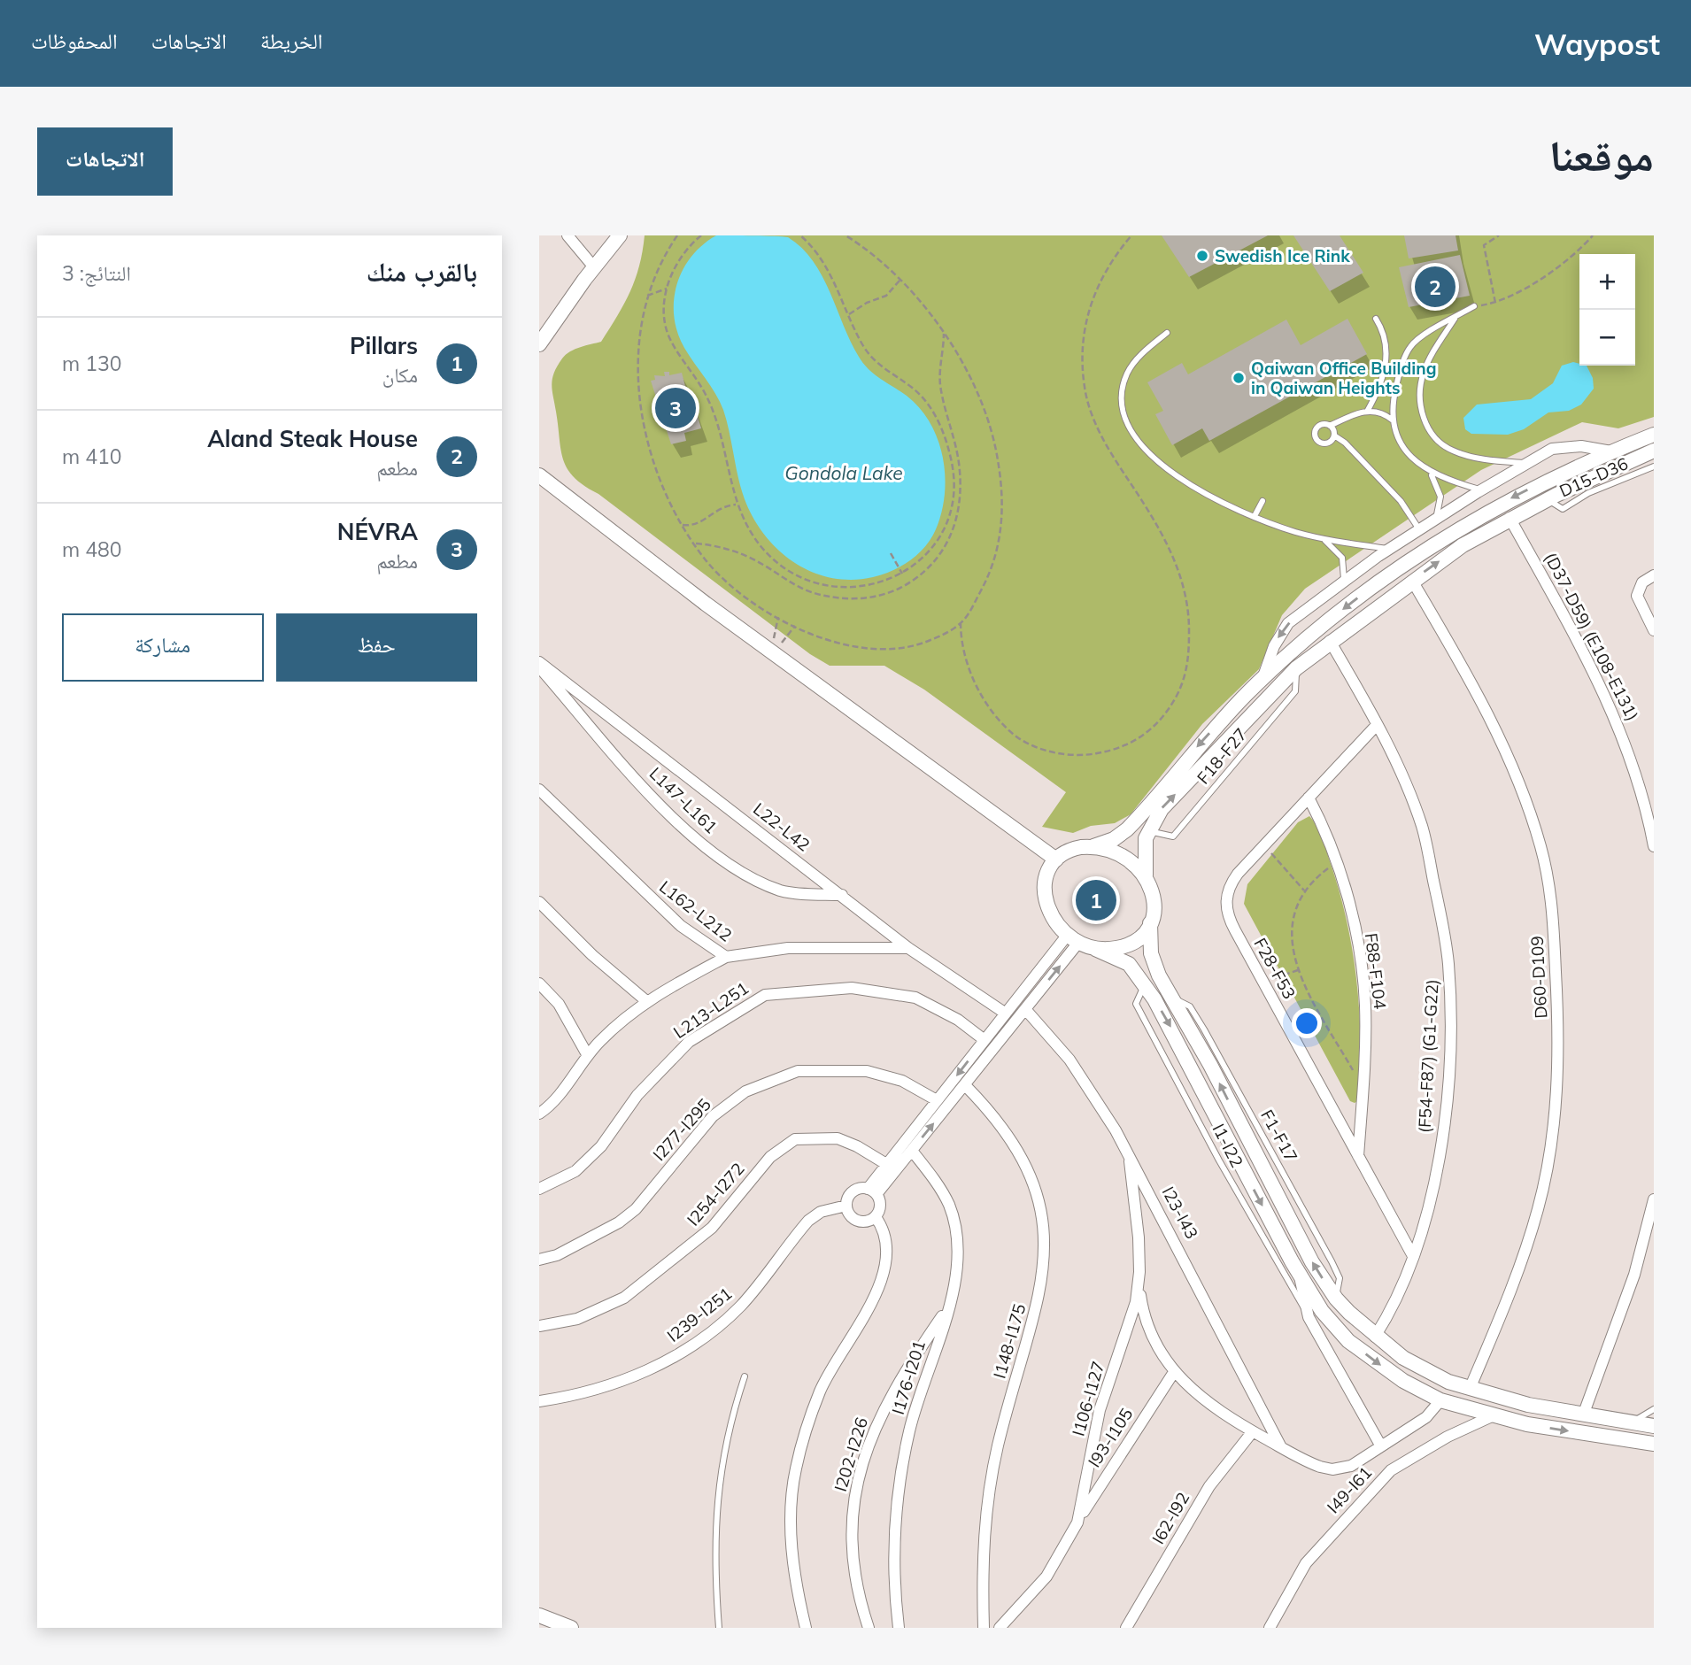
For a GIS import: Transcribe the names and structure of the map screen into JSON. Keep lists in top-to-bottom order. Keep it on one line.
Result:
{"streets":{"street":["(D37-D59) (E108-E131)","L147-L161","L22-L42","L162-L212","F28-F53","F88-F104","D60-D109","L213-L251","(F54-F87) (G1-G22)","I277-I295","I254-I272","I23-I43","I239-I251","I148-I175","I176-I201","I106-I127","I93-I105","I202-I226","I49-I61","I62-I92"],"lane":["D15-D36","F18-F27","I1-I22"]},"crossings":[["L147-L161","L22-L42"],["L22-L42","L162-L212"],["F28-F53","F88-F104"],["F28-F53","(F54-F87) (G1-G22)"],["I23-I43","I106-I127"],["I176-I201","I202-I226"],["I106-I127","I93-I105"]],"water":["Gondola Lake"],"places":["Swedish Ice Rink","Qaiwan Office Building in Qaiwan Heights"],"page":{"header":"Waypost","nav":["الخريطة","الاتجاهات","المحفوظات"],"title":"موقعنا","buttons":["الاتجاهات",["حفظ","مشاركة"]],"heading":["بالقرب منك","النتائج: 3"],"map_buttons":["+","−"],"pins":["2","3","1"],"list":[{"mark":"1","name":"Pillars","note":"مكان","value":"130 m"},{"mark":"2","name":"Aland Steak House","note":"مطعم","value":"410 m"},{"mark":"3","name":"NÉVRA","note":"مطعم","value":"480 m"}]}}
